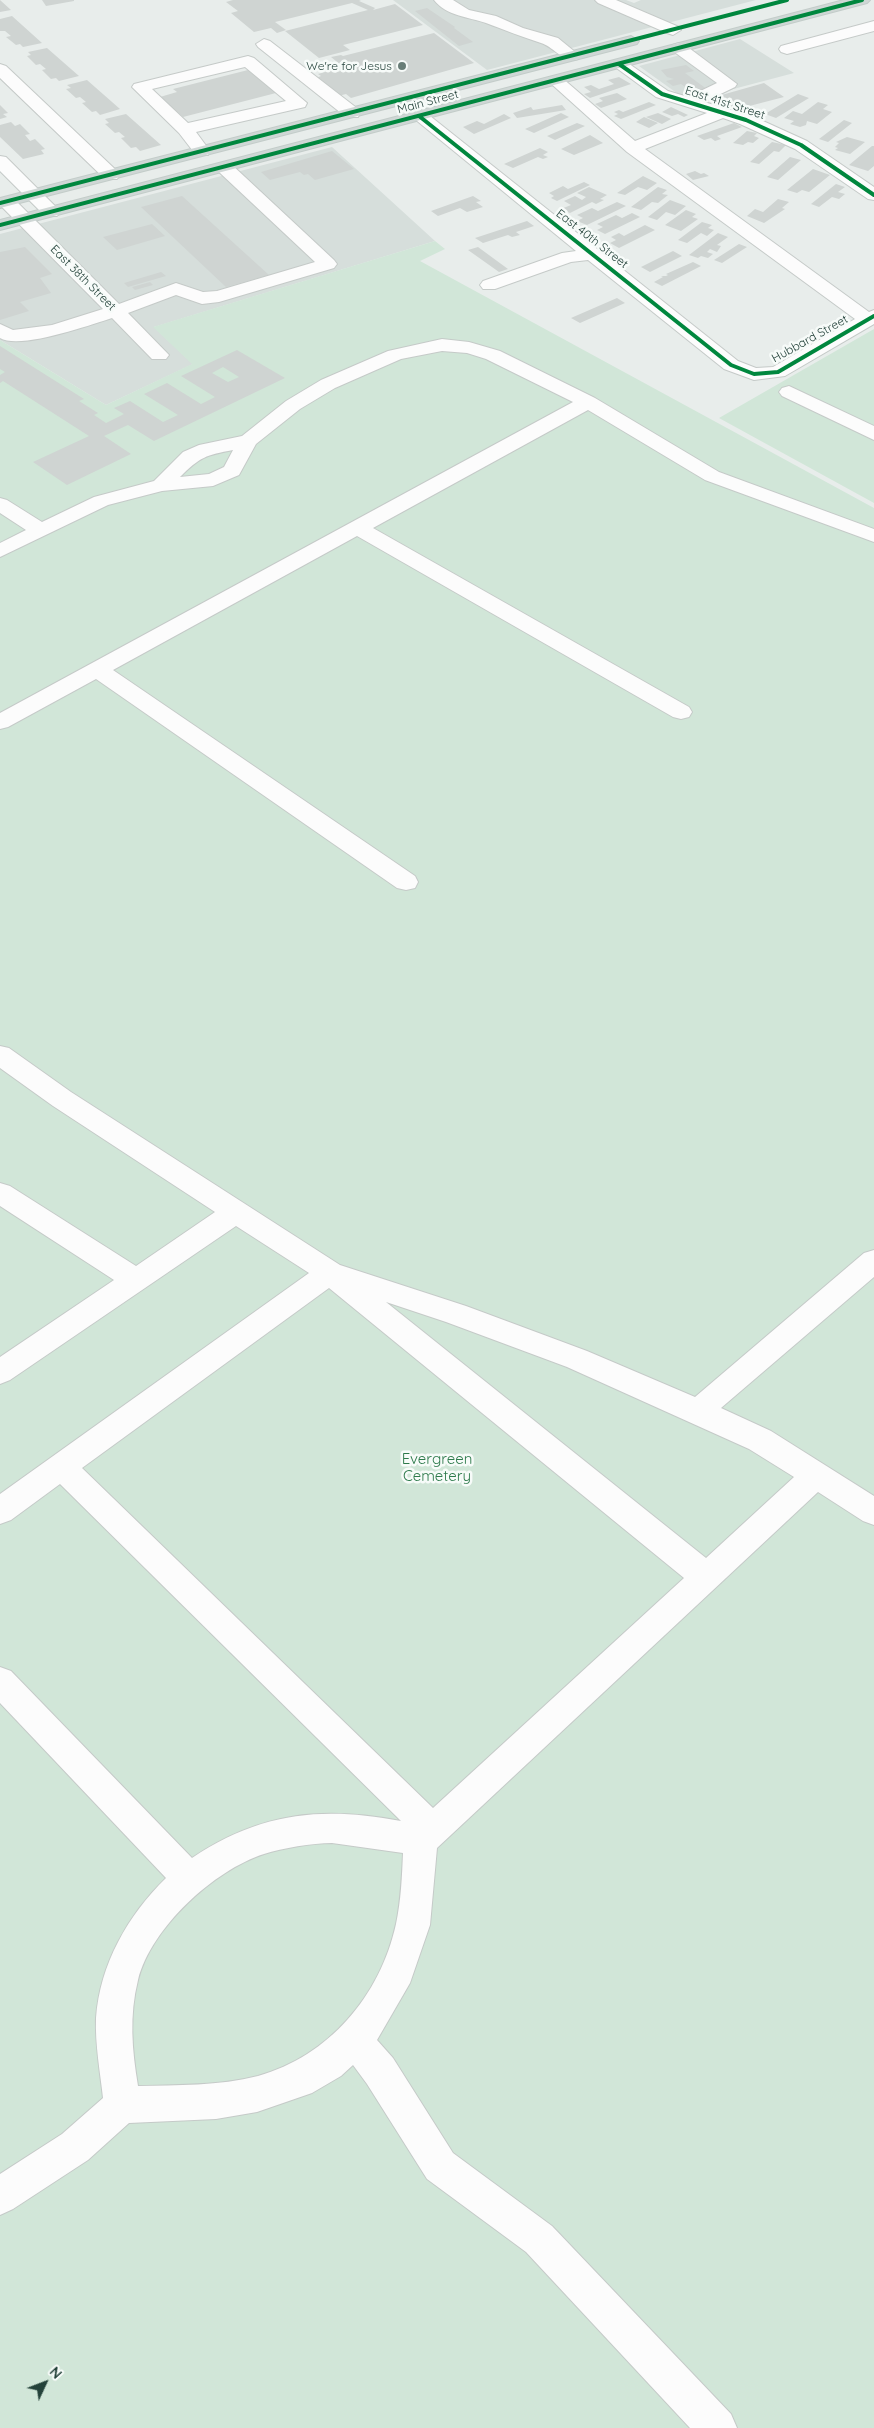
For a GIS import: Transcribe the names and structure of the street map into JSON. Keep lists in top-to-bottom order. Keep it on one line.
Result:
{"streets":{"main road":["Main Street"],"street":["East 41st Street","East 40th Street","East 38th Street","Hubbard Street"]},"crossings":[["Main Street","East 41st Street"],["Main Street","East 40th Street"],["Main Street","East 38th Street"],["East 40th Street","Hubbard Street"]],"parks":["Evergreen Cemetery"],"places":["We're for Jesus"],"north":"top right"}
